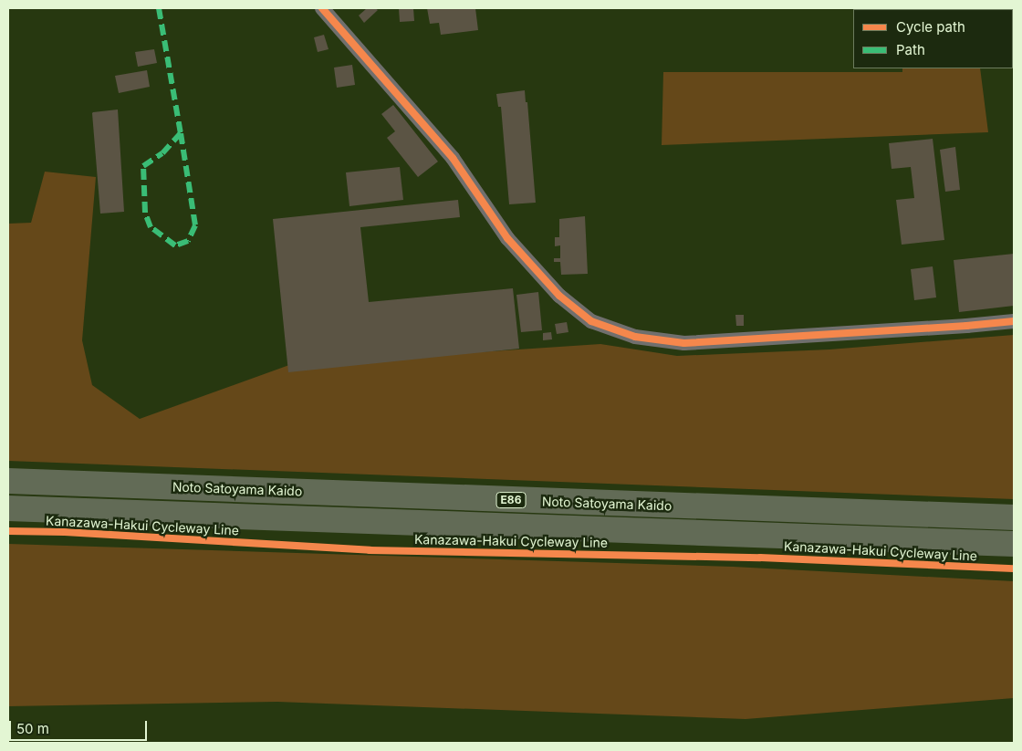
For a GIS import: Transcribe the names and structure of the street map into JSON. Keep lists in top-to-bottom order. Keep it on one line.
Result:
{"streets":{"highway":["Noto Satoyama Kaido","E86"],"cycle path":["Kanazawa-Hakui Cycleway Line"]},"legend":["Cycle path","Path"],"scale_bar":"50 m"}
